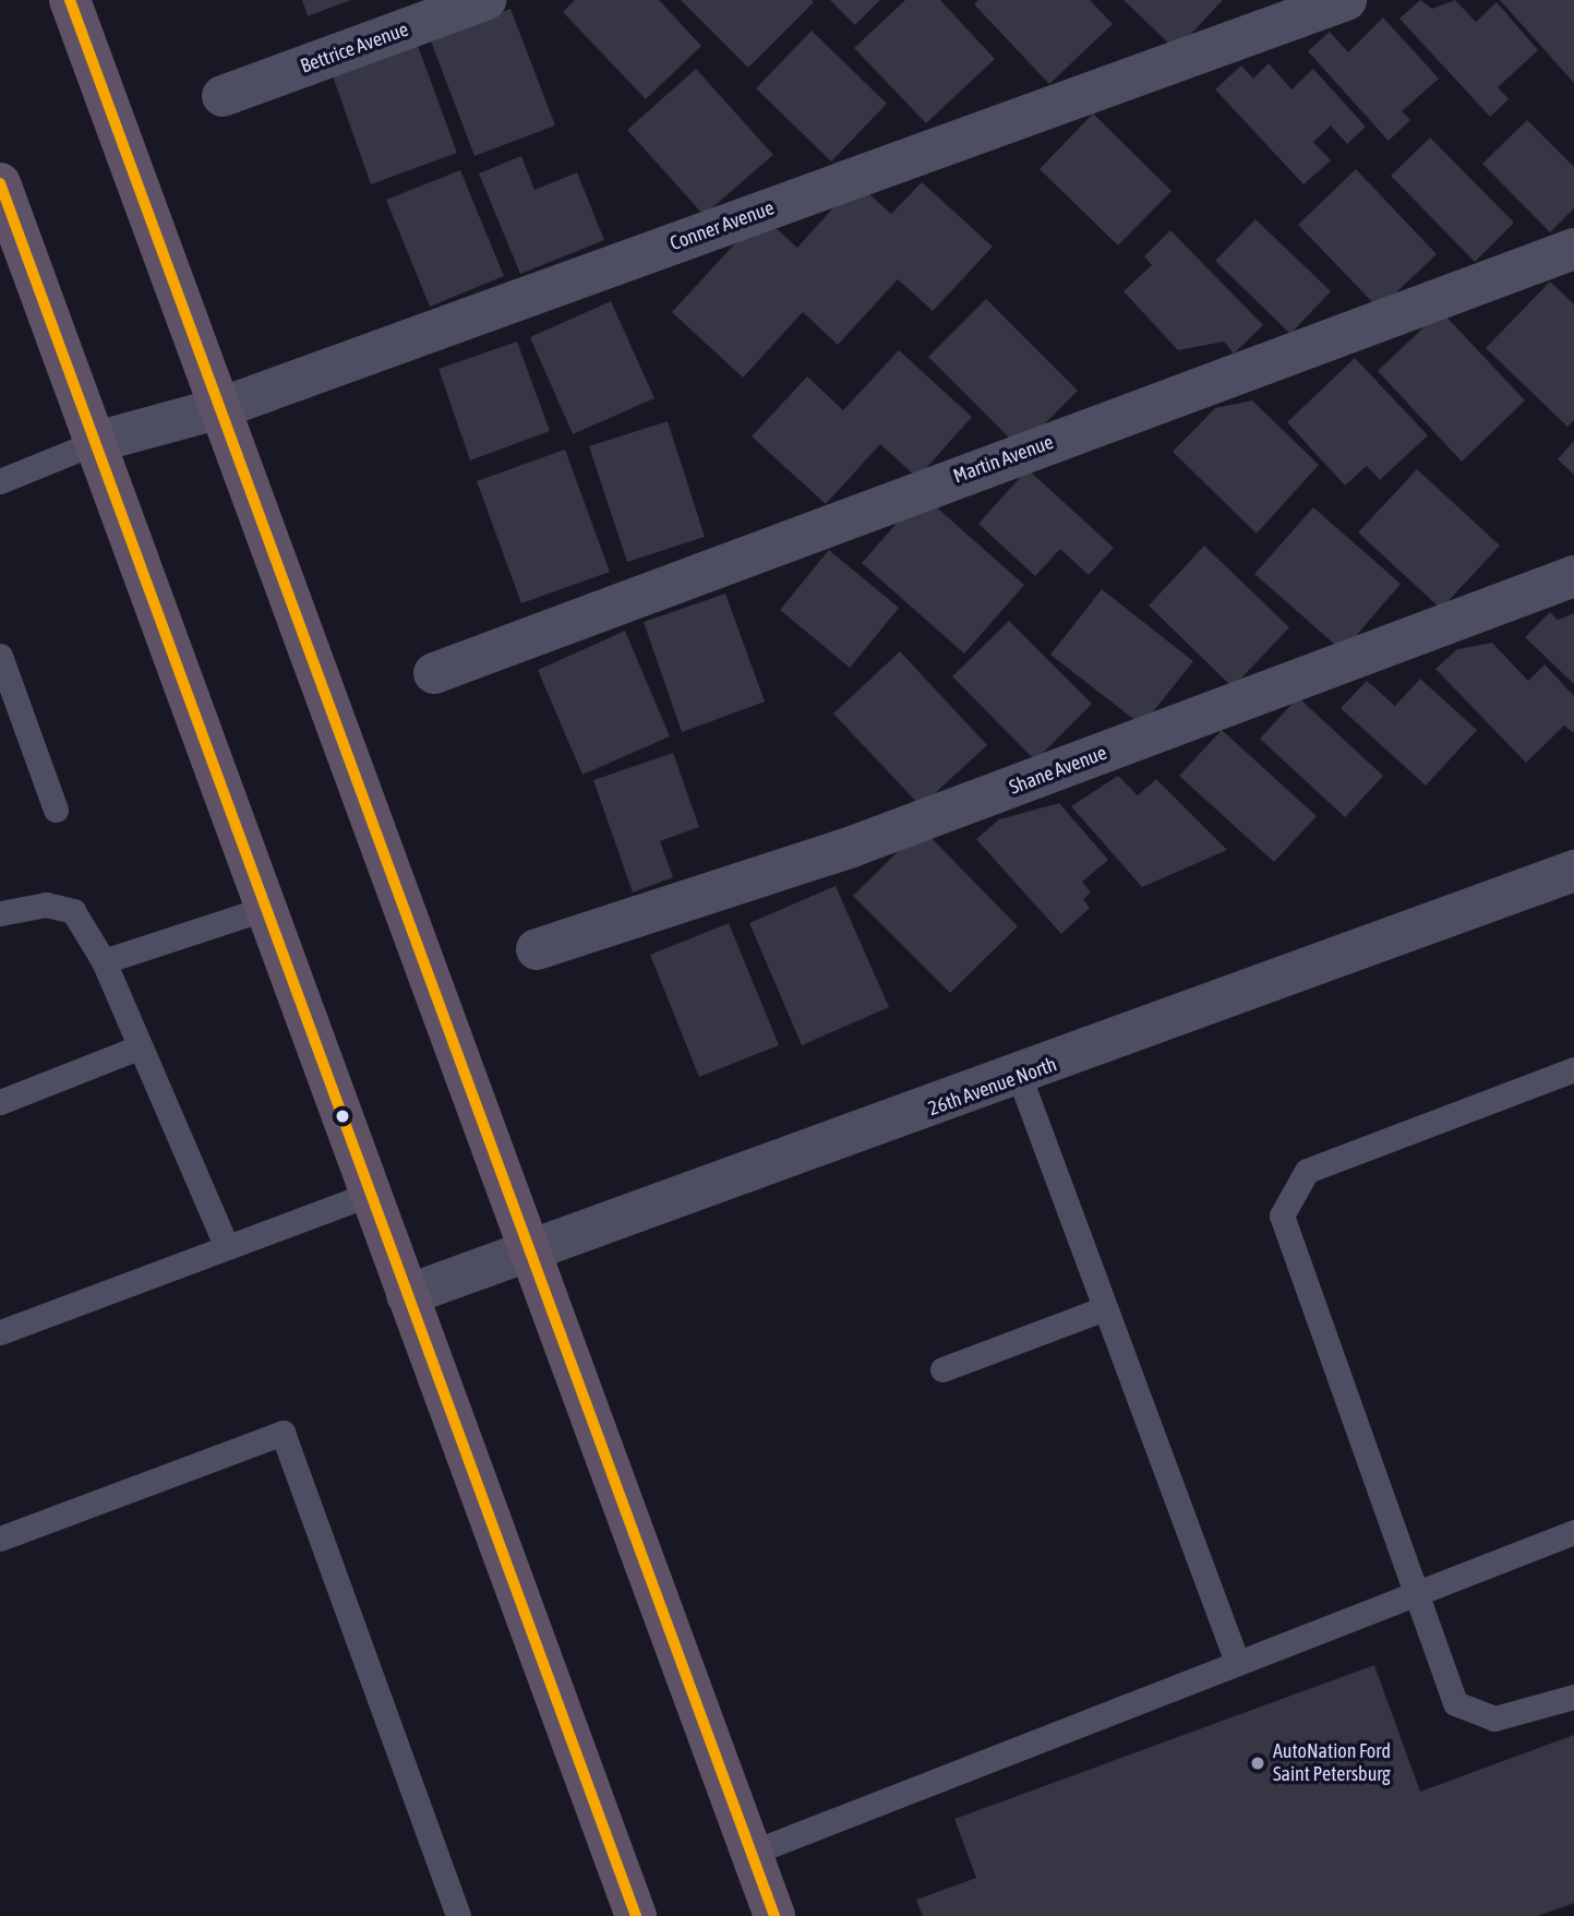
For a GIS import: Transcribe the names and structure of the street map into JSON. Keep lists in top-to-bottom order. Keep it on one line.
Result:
{"streets":{"street":["Bettrice Avenue","Conner Avenue","Martin Avenue","Shane Avenue","26th Avenue North"]},"places":["AutoNation Ford Saint Petersburg"]}
